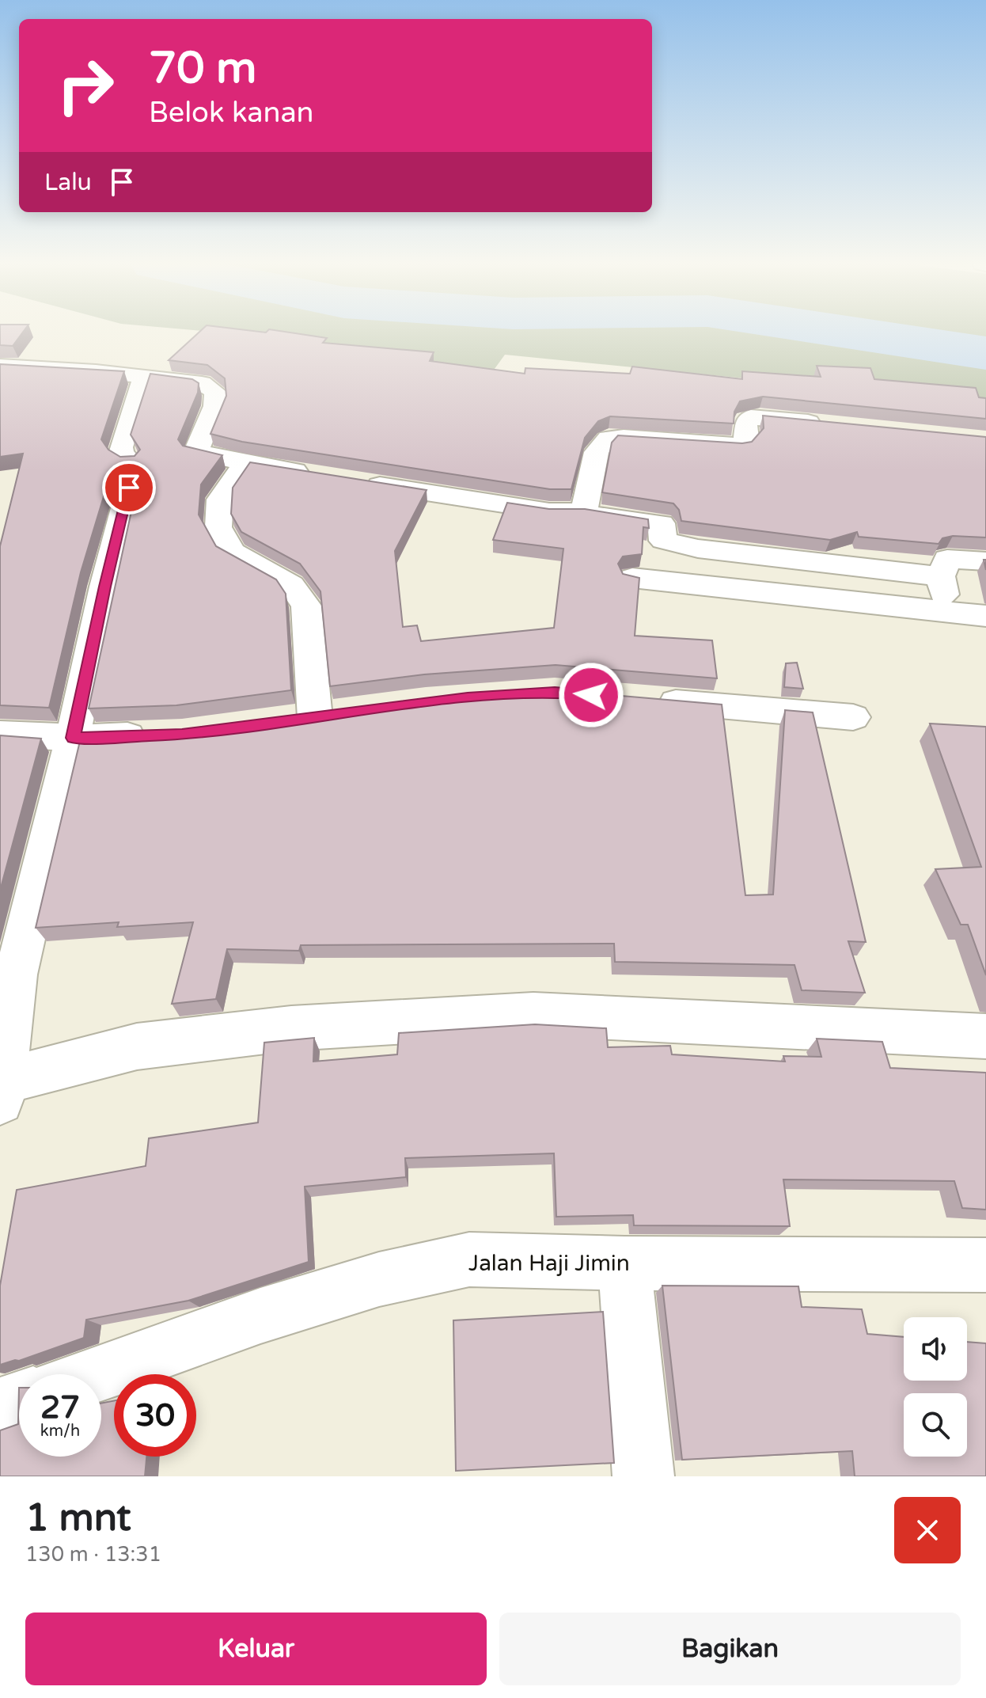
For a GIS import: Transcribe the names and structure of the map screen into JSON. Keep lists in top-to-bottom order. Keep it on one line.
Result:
{"streets":{"street":["Jalan Haji Jimin"]},"page":{"turn":["70 m","Belok kanan"],"then":"Lalu","speed":"27 km/h","limit":"30","heading":["1 mnt","130 m · 13:31"],"buttons":["Keluar","Bagikan"]}}
